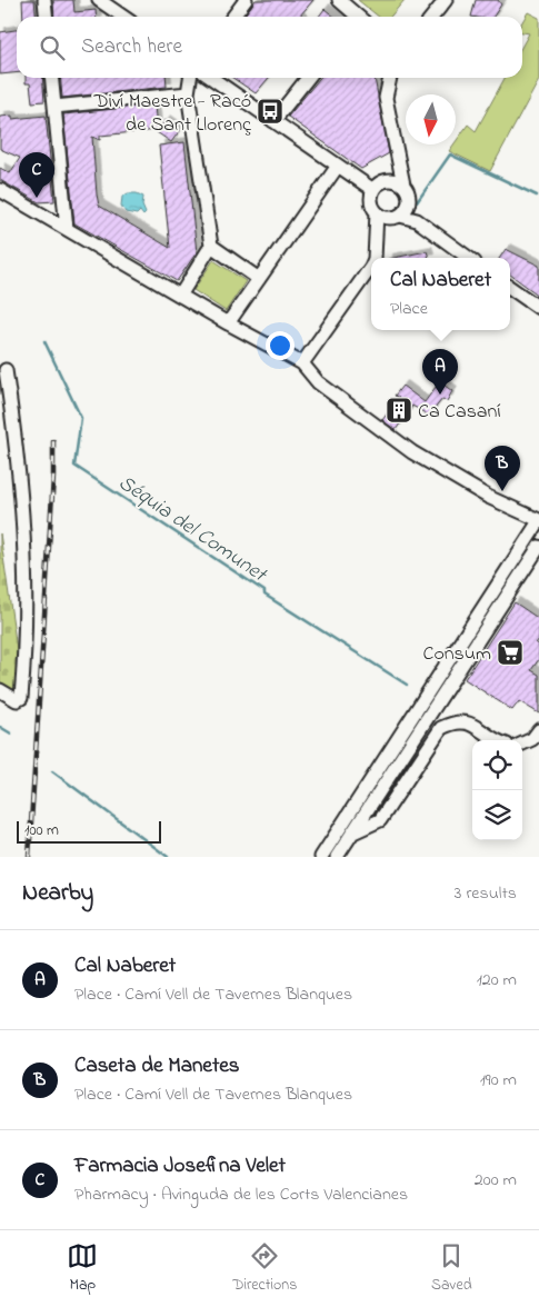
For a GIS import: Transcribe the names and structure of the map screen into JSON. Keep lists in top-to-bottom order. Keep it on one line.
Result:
{"water":["Séquia del Comunet"],"places":{"bus stop":["Diví Maestre - Racó de Sant Llorenç"],"building":["Ca Casaní"],"supermarket":["Consum"]},"scale_bar":"100 m","north":"bottom","page":{"search":"Search here","pins":["C","A","B"],"popup":["Cal Naberet","Place"],"scale":"100 m","heading":["Nearby","3 results"],"list":[{"mark":"A","name":"Cal Naberet","note":"Place · Camí Vell de Tavernes Blanques","value":"120 m"},{"mark":"B","name":"Caseta de Manetes","note":"Place · Camí Vell de Tavernes Blanques","value":"190 m"},{"mark":"C","name":"Farmacia Josefina Velet","note":"Pharmacy · Avinguda de les Corts Valencianes","value":"200 m"}],"nav":["Map","Directions","Saved"]}}
